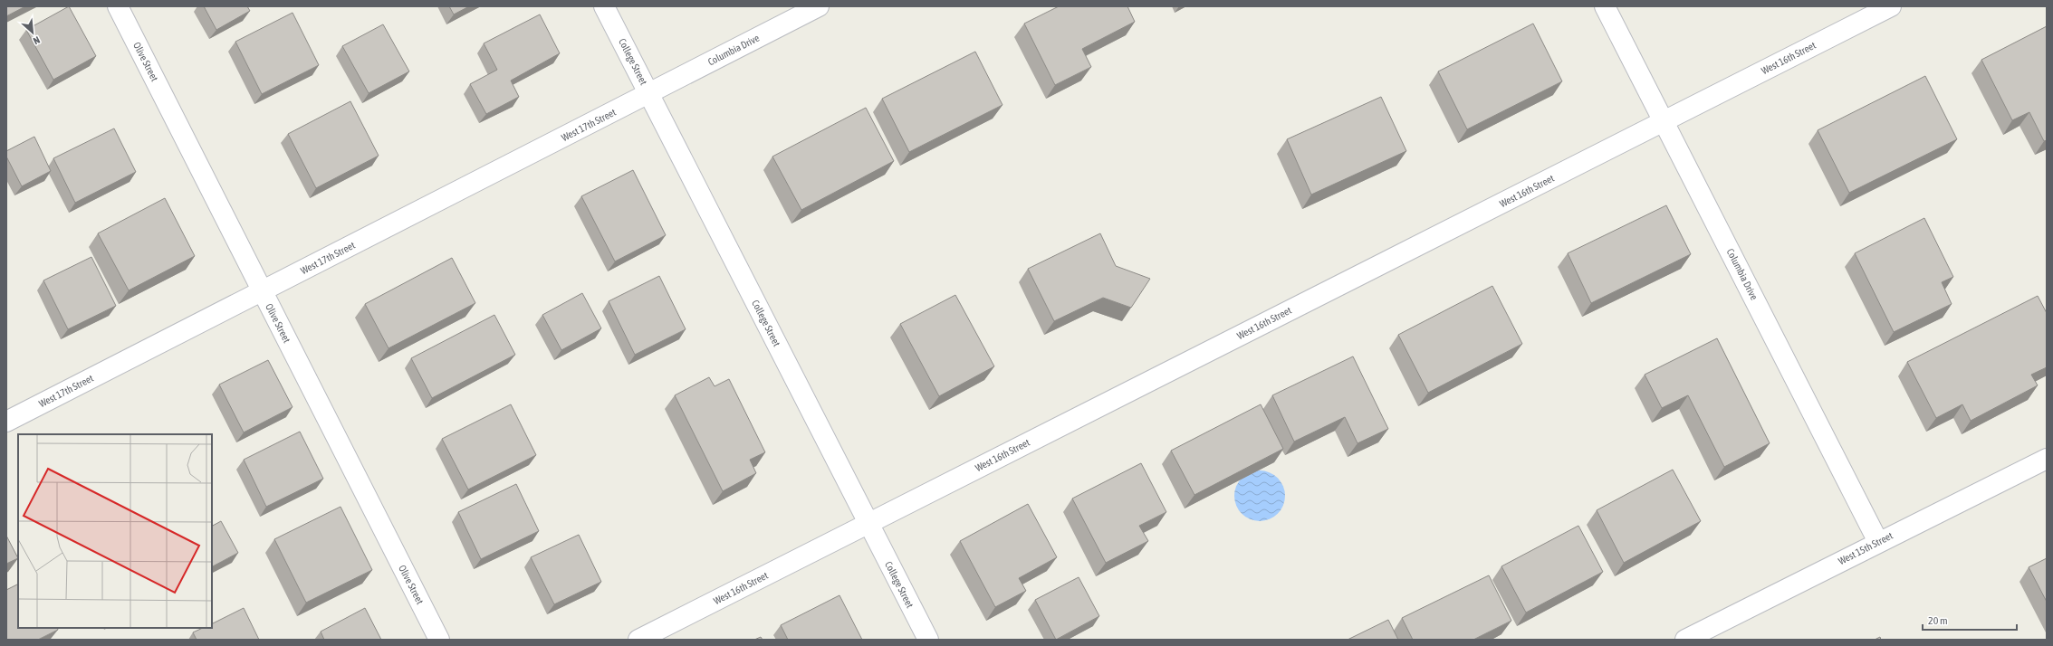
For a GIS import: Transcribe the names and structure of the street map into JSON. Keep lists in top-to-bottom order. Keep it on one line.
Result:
{"streets":{"street":["Columbia Drive","West 16th Street","Olive Street","College Street","West 17th Street","West 15th Street"]},"crossings":[["Columbia Drive","West 16th Street"],["Columbia Drive","College Street"],["Columbia Drive","West 17th Street"],["Columbia Drive","West 15th Street"],["West 16th Street","College Street"],["Olive Street","West 17th Street"],["College Street","West 17th Street"]],"scale_bar":"20 m","north":"bottom right"}
